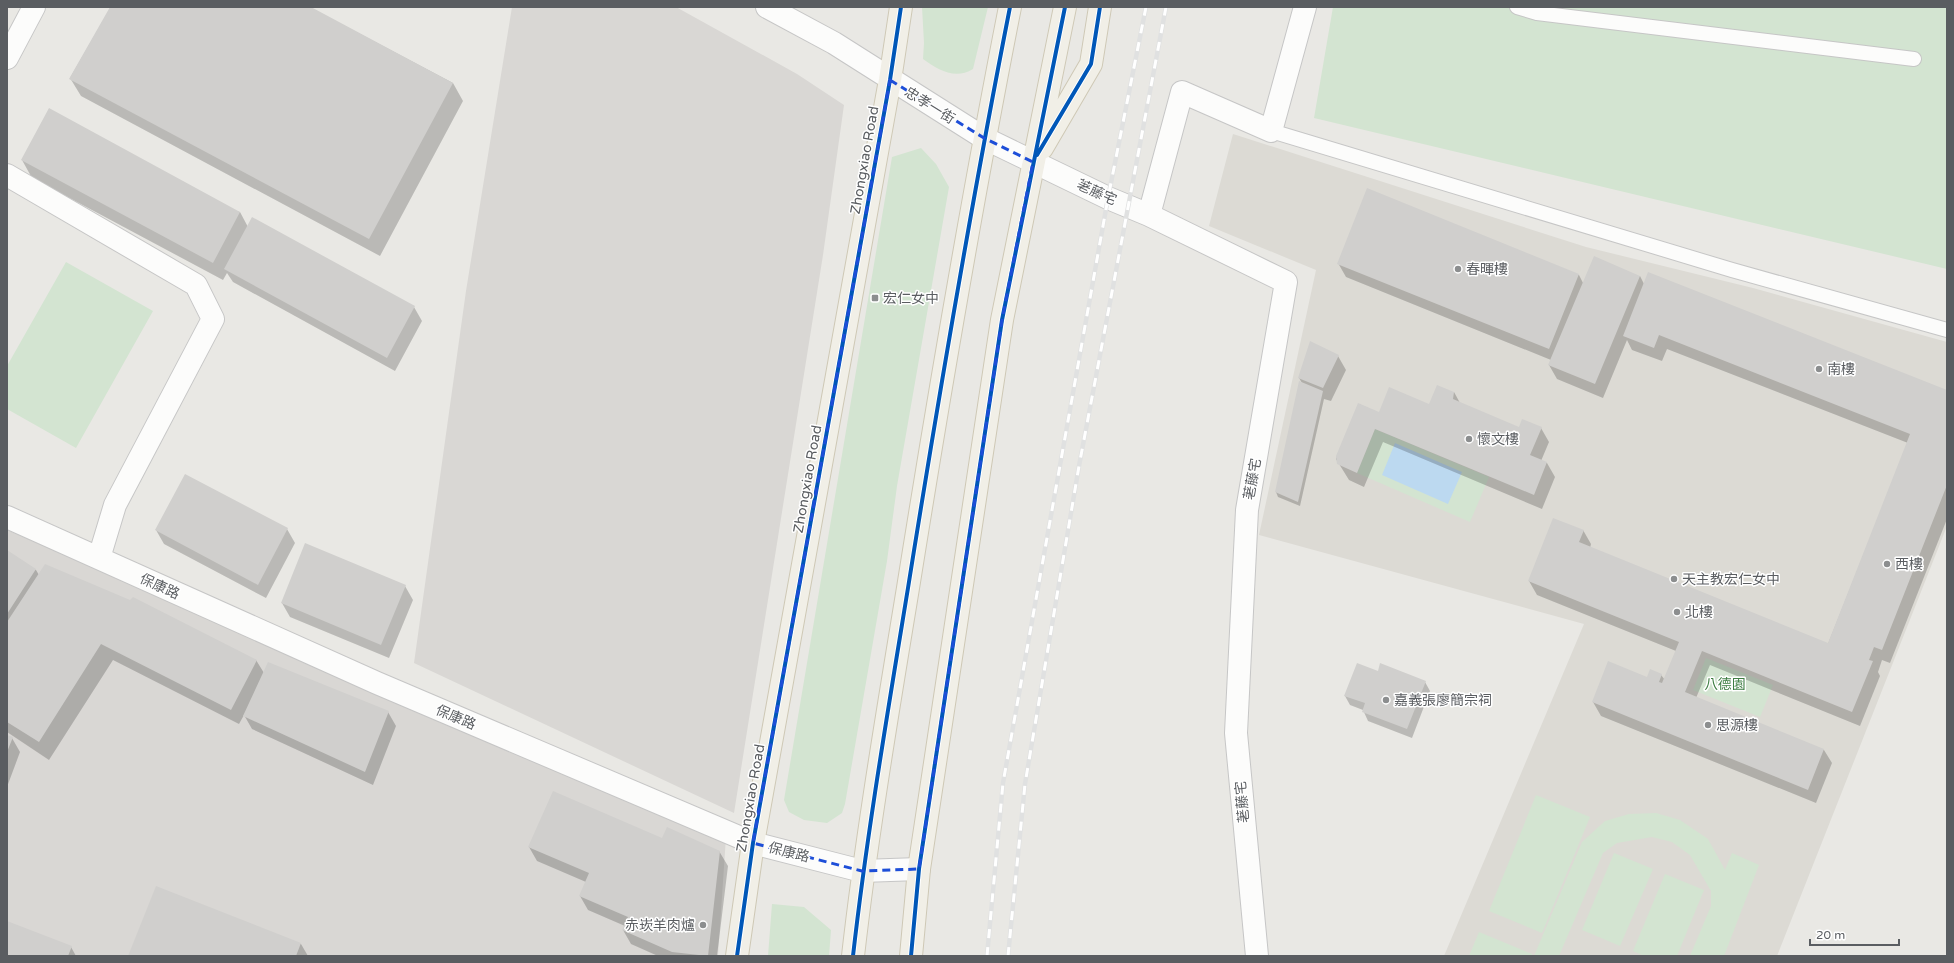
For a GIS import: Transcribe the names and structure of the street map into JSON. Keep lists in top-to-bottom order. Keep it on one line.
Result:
{"streets":{"main road":["Zhongxiao Road"],"street":["忠孝一街","荖藤宅","保康路"]},"crossings":[["忠孝一街","Zhongxiao Road"],["忠孝一街","荖藤宅"],["Zhongxiao Road","保康路"]],"parks":["八德園"],"places":{"other":["春暉樓","南樓","懷文樓","西樓","天主教宏仁女中","北樓","嘉義張廖簡宗祠","思源樓","赤崁羊肉爐"],"transit":["宏仁女中"]},"scale_bar":"20 m"}
